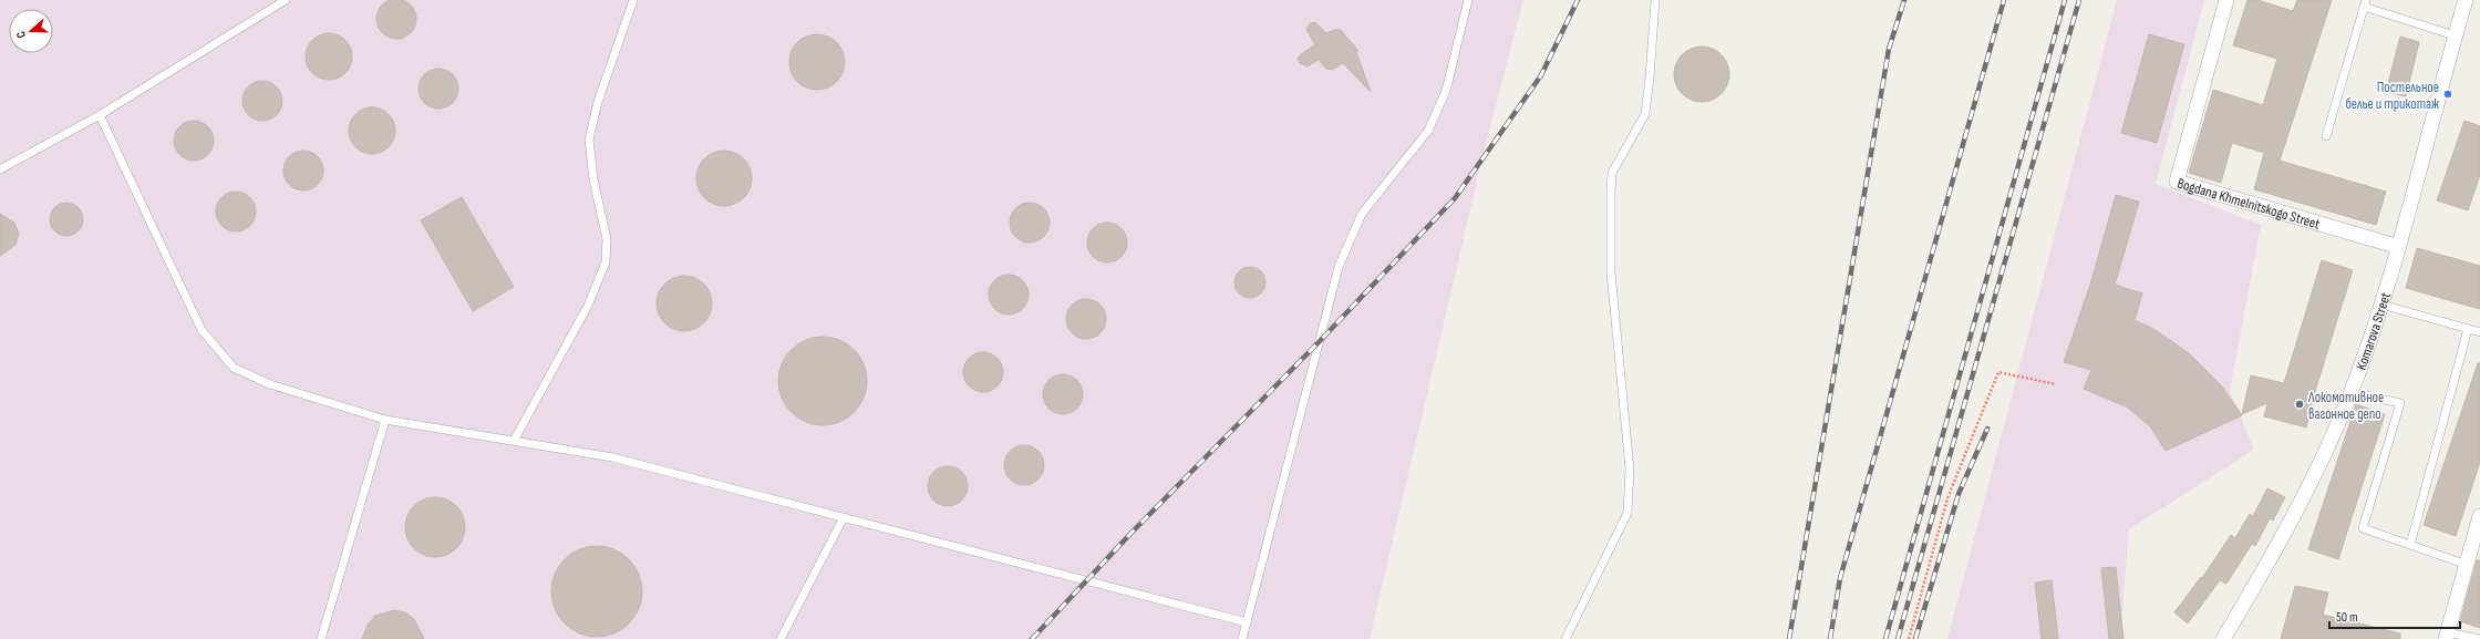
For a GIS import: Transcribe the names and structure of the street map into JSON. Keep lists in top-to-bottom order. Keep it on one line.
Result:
{"streets":{"street":["Bogdana Khmelnitskogo Street","Komarova Street"]},"crossings":[["Bogdana Khmelnitskogo Street","Komarova Street"]],"places":["Постельное белье и трикотаж","Локомотивное вагонное депо"],"scale_bar":"50 m","north":"left"}
